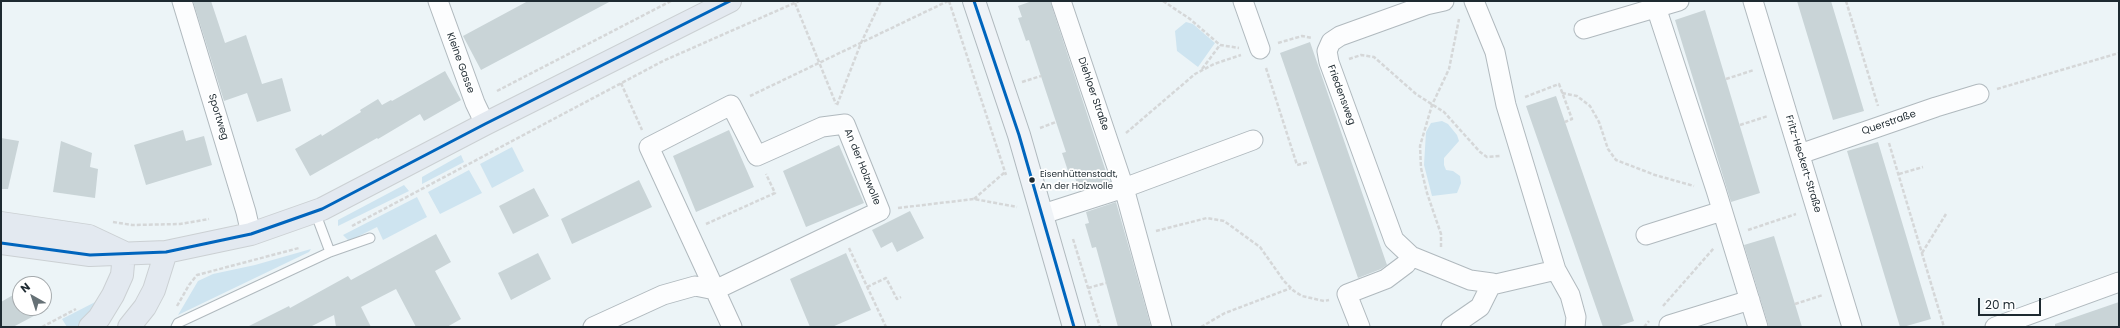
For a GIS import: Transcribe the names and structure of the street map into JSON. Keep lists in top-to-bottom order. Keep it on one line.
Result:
{"streets":{"street":["Kleine Gasse","Diehloer Straße","Friedensweg","Sportweg","Querstraße","Fritz-Heckert-Straße","An der Holzwolle"]},"crossings":[["Querstraße","Fritz-Heckert-Straße"]],"places":["Eisenhüttenstadt, An der Holzwolle"],"scale_bar":"20 m","north":"top left"}
